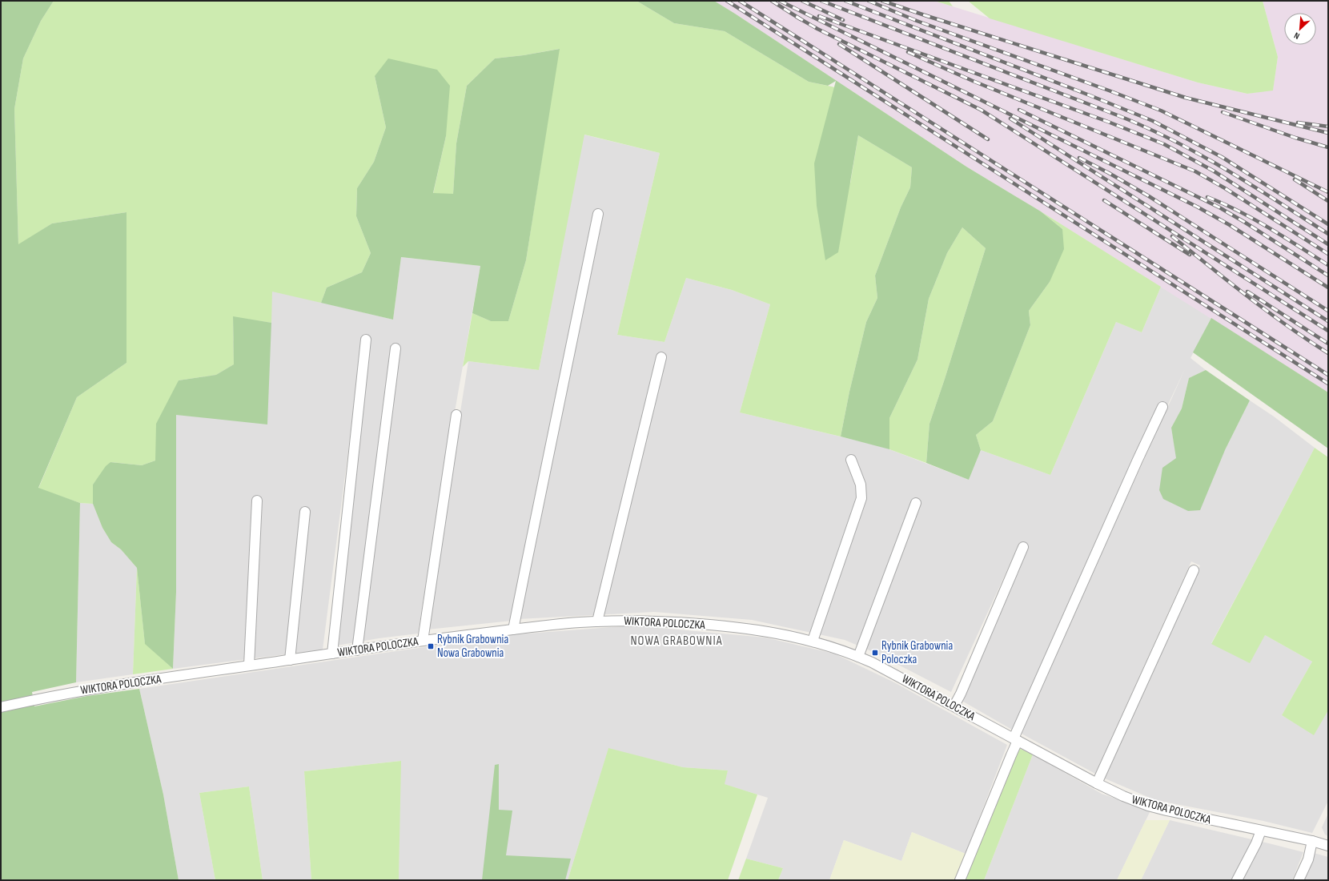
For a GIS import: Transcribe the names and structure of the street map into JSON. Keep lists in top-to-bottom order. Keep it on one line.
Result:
{"streets":{"street":["WIKTORA POLOCZKA"]},"districts":["NOWA GRABOWNIA"],"places":{"transit":["Rybnik Grabownia Nowa Grabownia","Rybnik Grabownia Poloczka"]},"north":"bottom left"}
